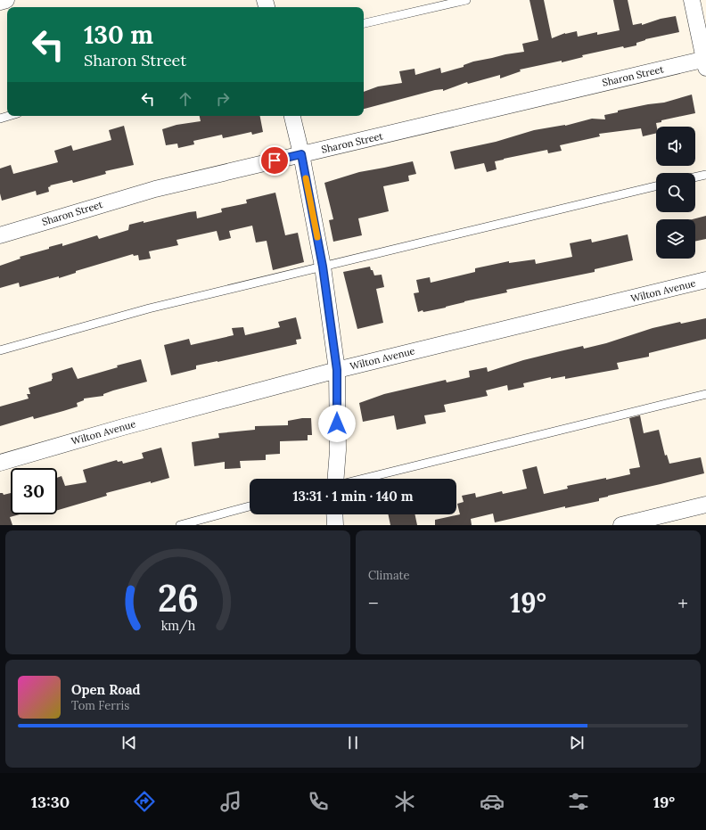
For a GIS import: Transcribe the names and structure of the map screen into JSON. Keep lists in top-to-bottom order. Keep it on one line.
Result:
{"streets":{"street":["Sharon Street","Wilton Avenue"]},"page":{"turn":["130 m","Sharon Street"],"limit":"30","trip":"13:31 · 1 min · 140 m","tile":"Climate","heat":["−","19°","+"],"song":["Open Road","Tom Ferris"],"tabs":["13:30","19°"],"gauge":["26","km/h"]}}
